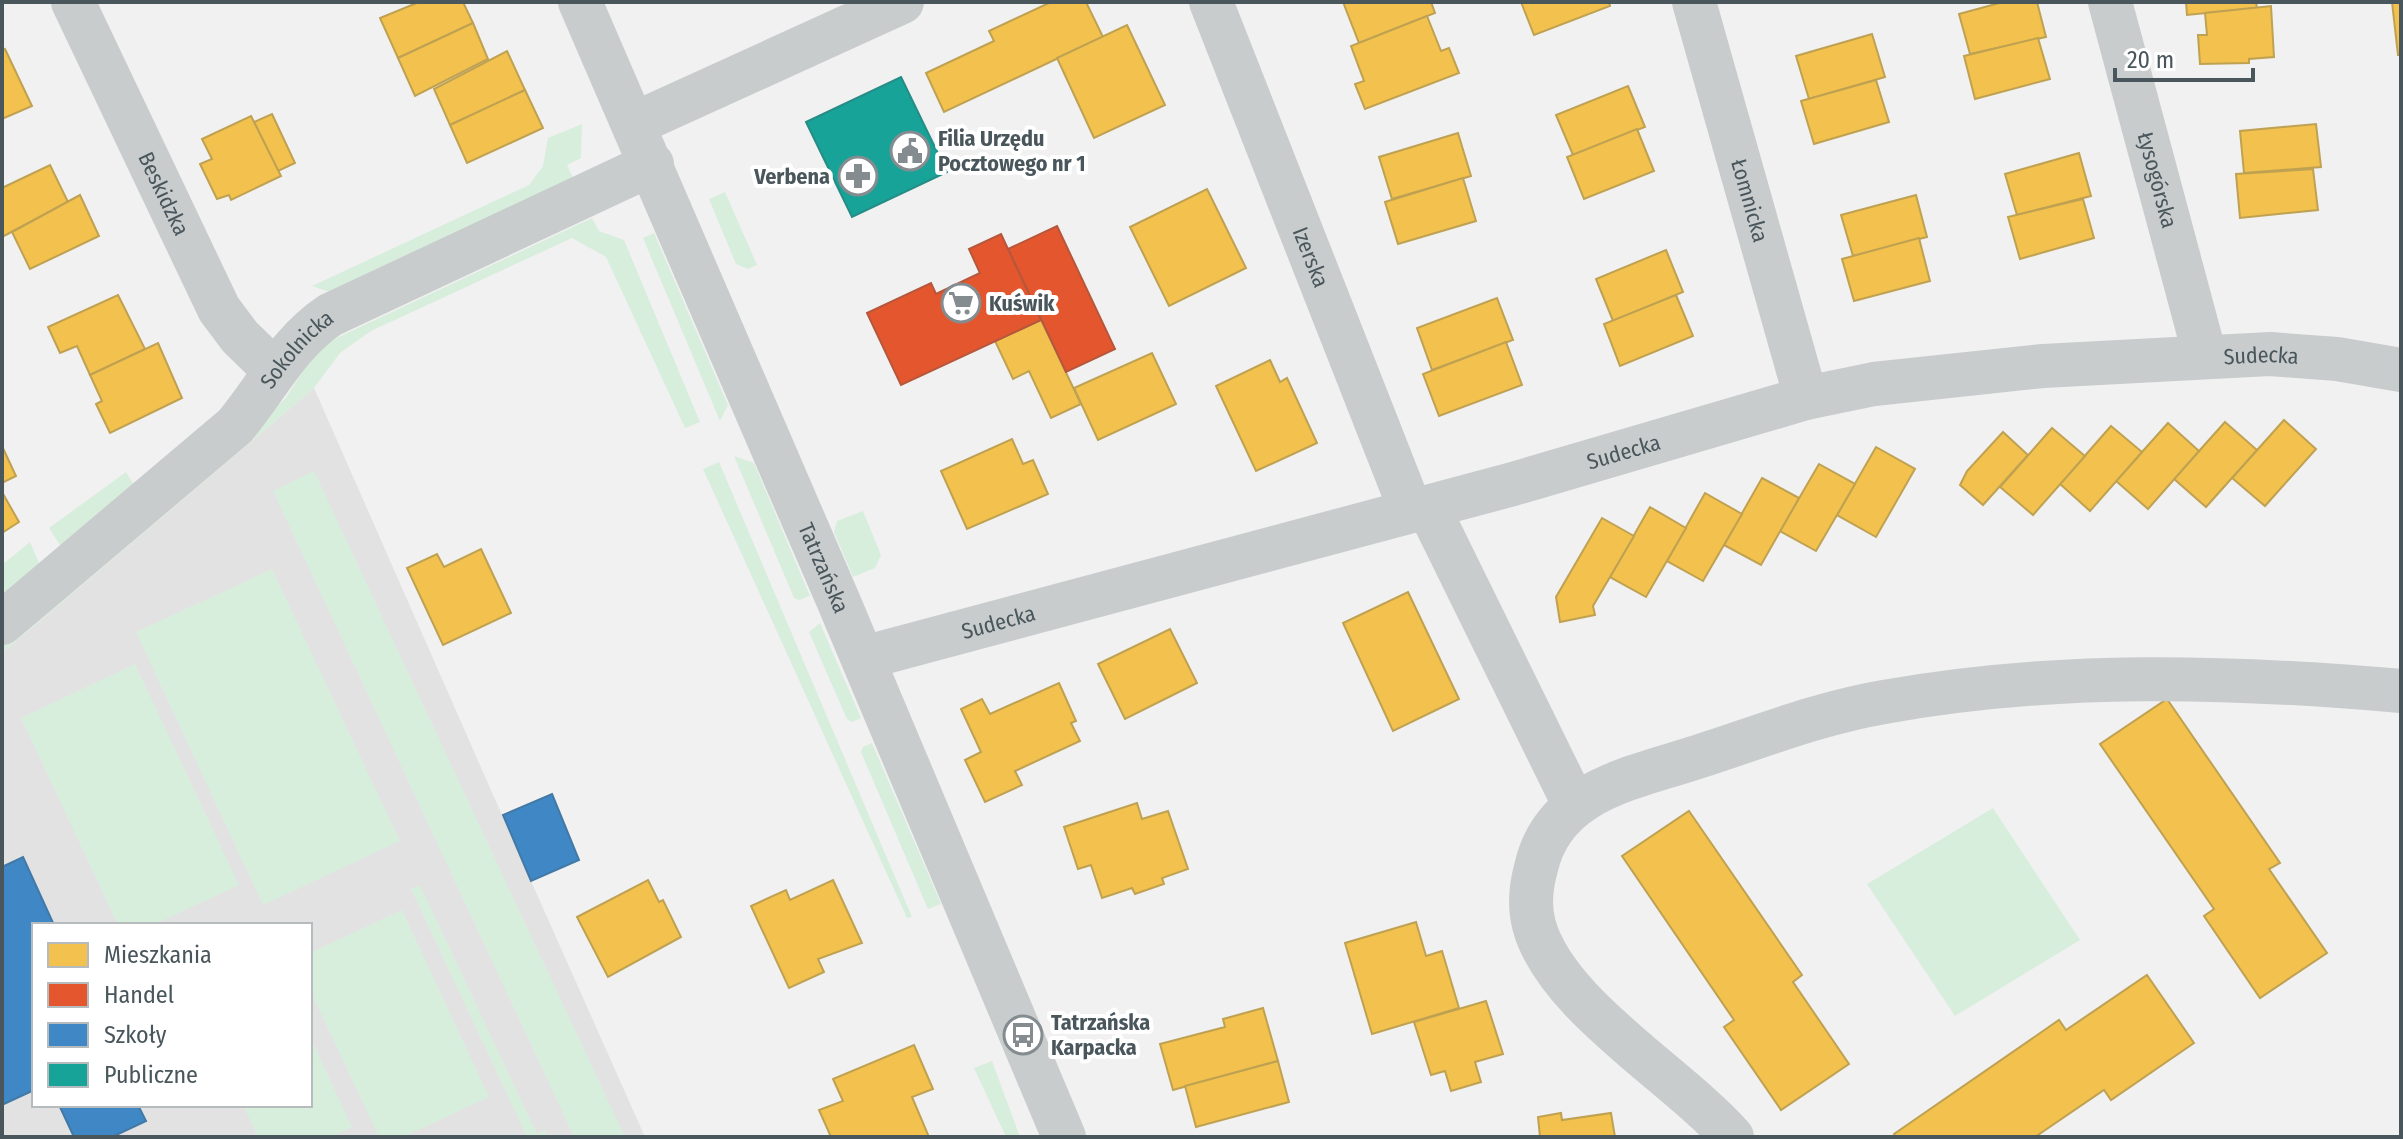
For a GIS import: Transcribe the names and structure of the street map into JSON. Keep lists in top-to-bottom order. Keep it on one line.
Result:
{"streets":{"street":["Łysogórska","Beskidzka","Łomnicka","Izerska","Sokolnicka","Sudecka","Tatrzańska"]},"crossings":[["Łysogórska","Sudecka"],["Beskidzka","Sokolnicka"],["Łomnicka","Sudecka"],["Izerska","Sudecka"],["Sokolnicka","Tatrzańska"],["Sudecka","Tatrzańska"]],"places":{"public building":["Filia Urzędu Pocztowego nr 1"],"pharmacy":["Verbena"],"supermarket":["Kuświk"],"bus stop":["Tatrzańska Karpacka"]},"legend":["Mieszkania","Handel","Szkoły","Publiczne"],"scale_bar":"20 m"}
